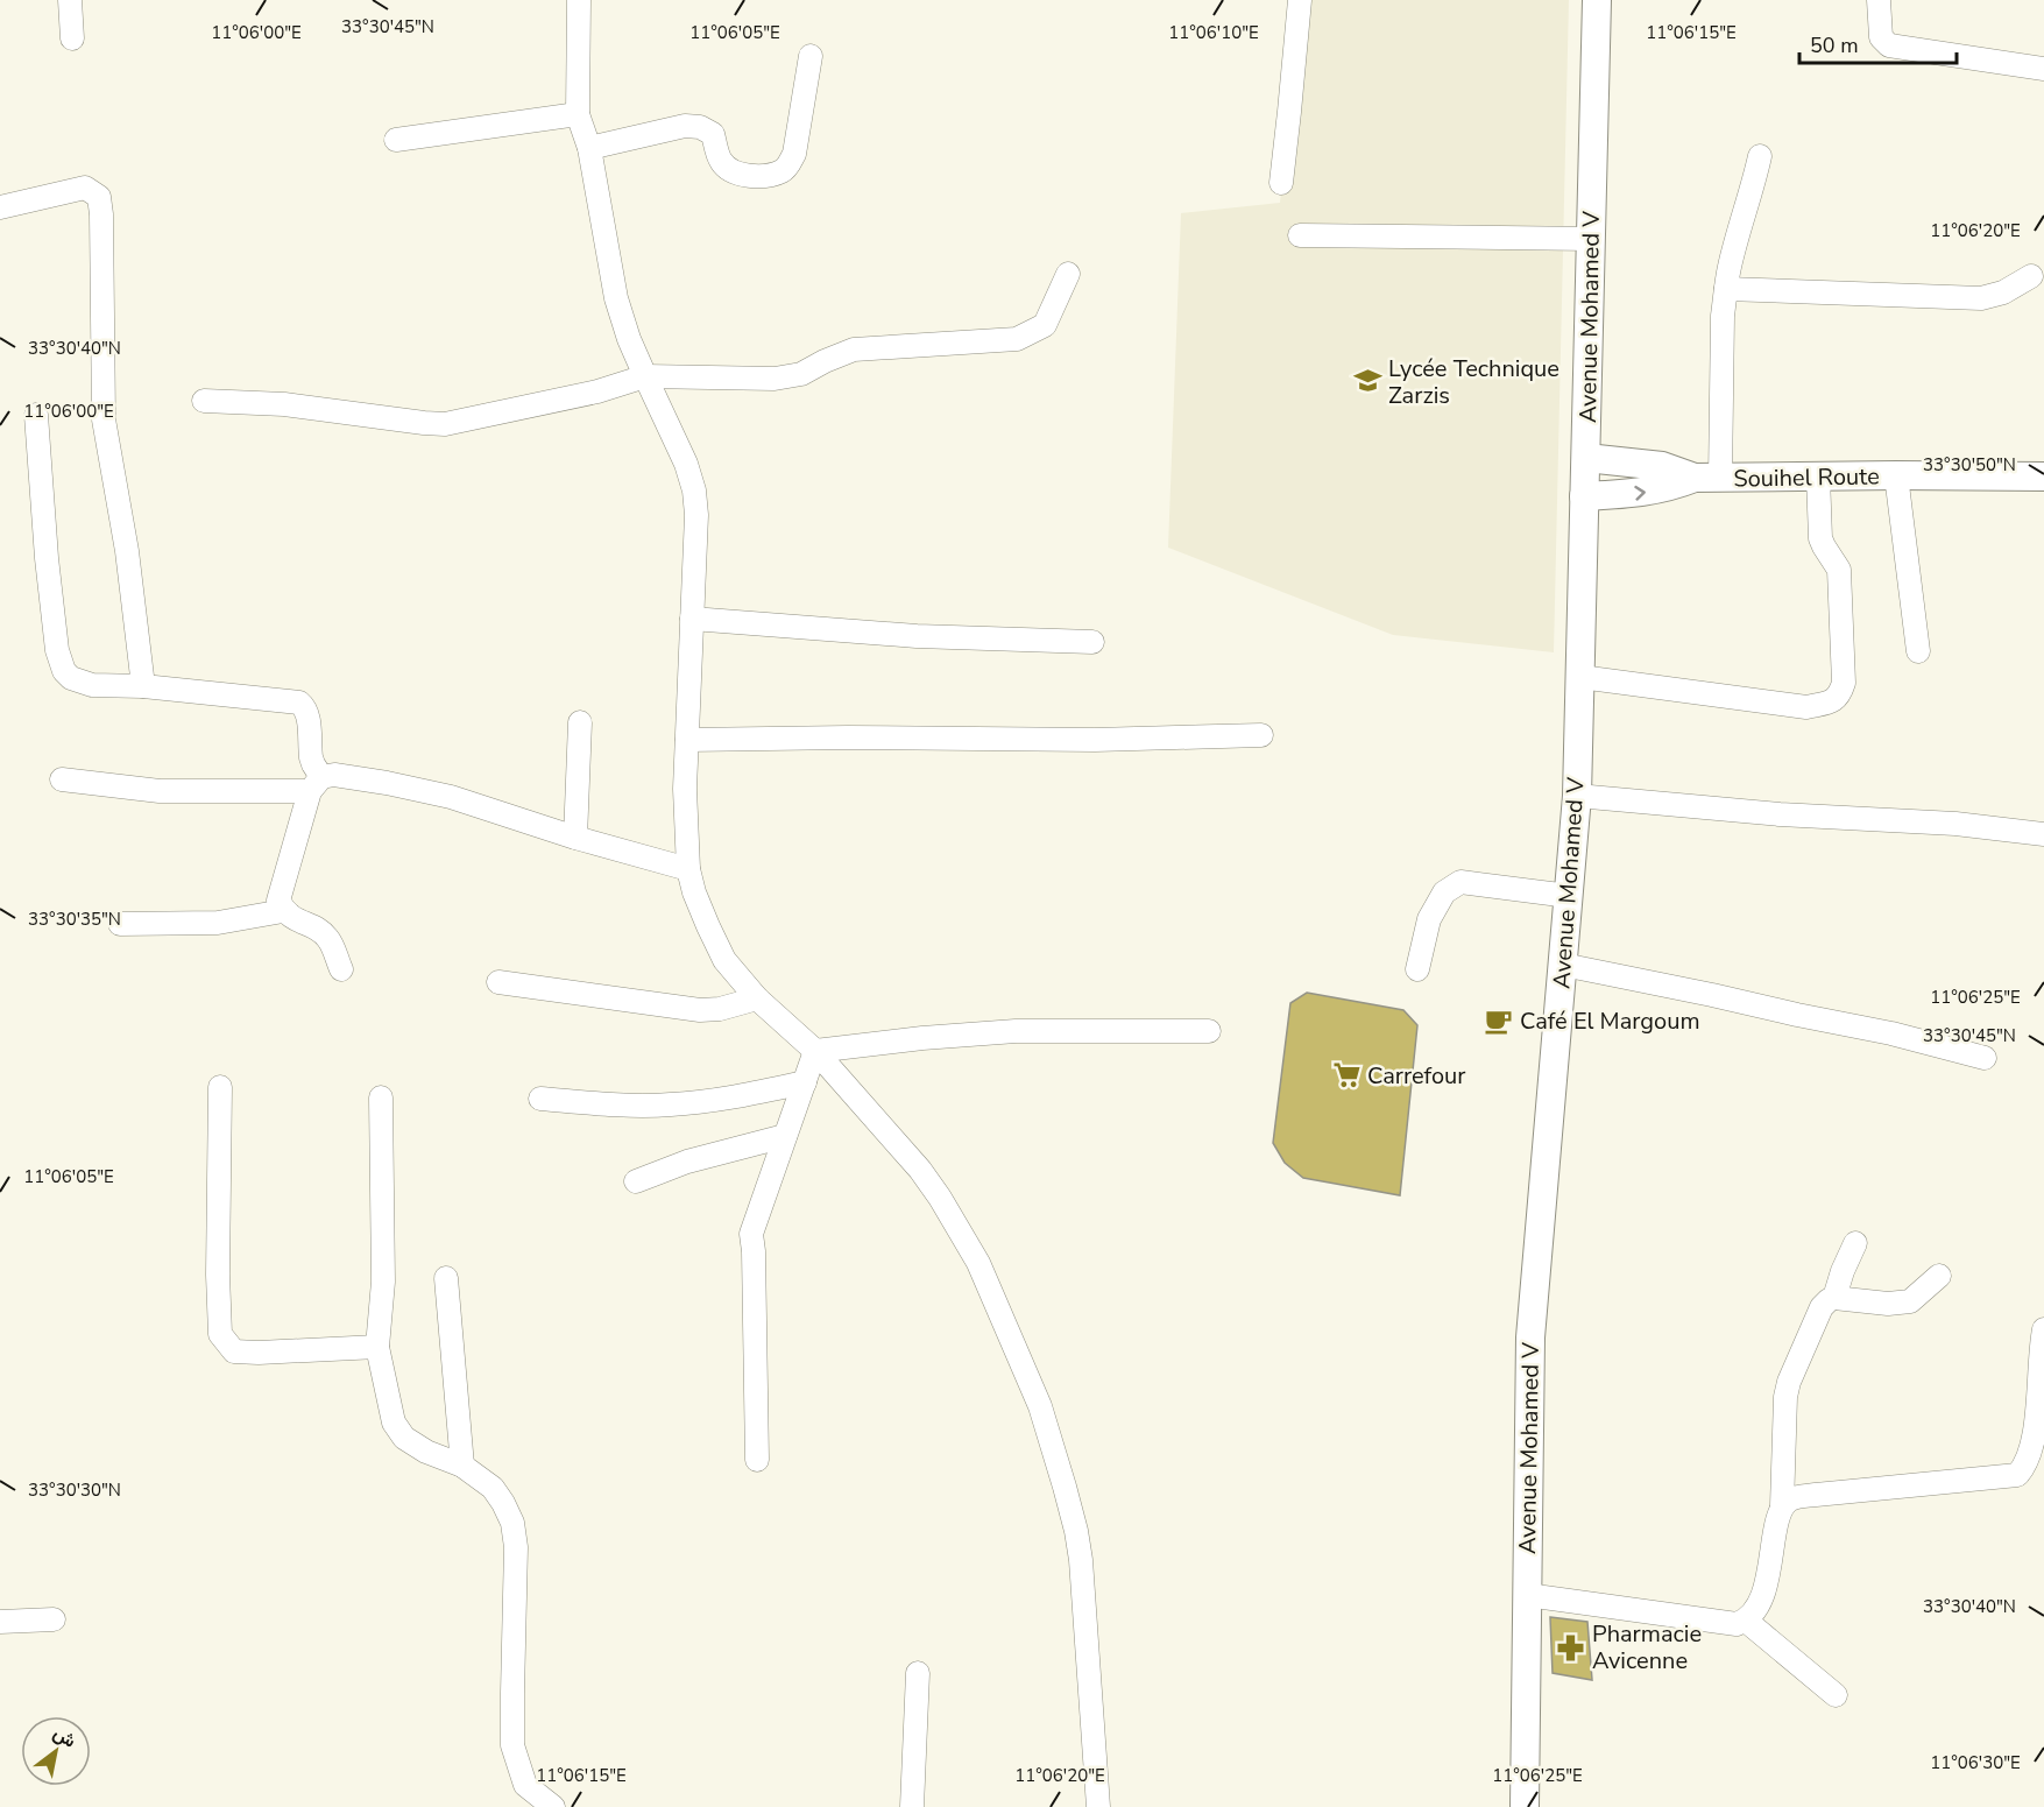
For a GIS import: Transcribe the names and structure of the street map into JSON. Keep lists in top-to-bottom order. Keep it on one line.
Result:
{"streets":{"main road":["Avenue Mohamed V","Souihel Route"]},"places":{"school or university":["Lycée Technique Zarzis"],"cafe":["Café El Margoum"],"supermarket":["Carrefour"],"pharmacy":["Pharmacie Avicenne"]},"scale_bar":"50 m","north":"top right","coordinates":["33°30'45\"N","11°06'00\"E","11°06'05\"E","11°06'10\"E","11°06'15\"E","11°06'20\"E","33°30'40\"N","33°30'50\"N","33°30'35\"N","11°06'25\"E","33°30'30\"N","11°06'30\"E"]}
